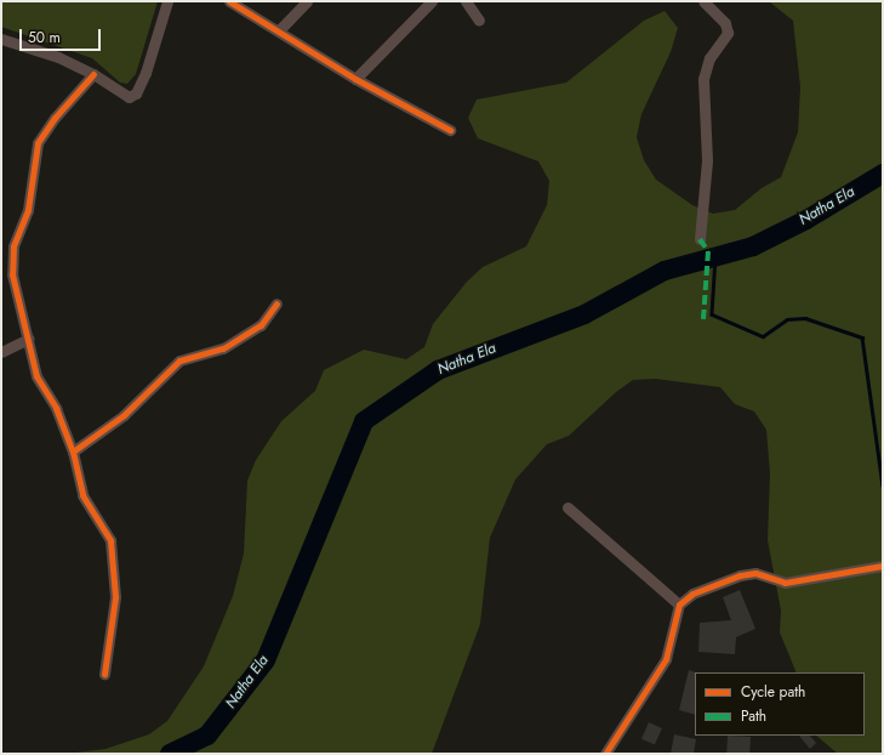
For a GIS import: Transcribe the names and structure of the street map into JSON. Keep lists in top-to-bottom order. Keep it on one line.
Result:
{"water":["Natha Ela"],"legend":["Cycle path","Path"],"scale_bar":"50 m"}
